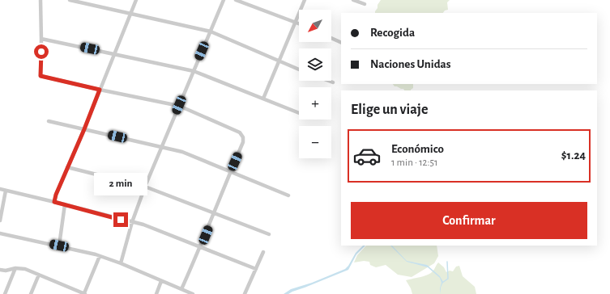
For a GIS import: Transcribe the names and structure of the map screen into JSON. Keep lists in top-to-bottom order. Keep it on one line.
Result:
{"north":"bottom left","page":{"map_buttons":["+","−"],"banner":["Recogida","Naciones Unidas"],"heading":"Elige un viaje","list":[{"name":"Económico","note":"1 min · 12:51","value":"$1.24"}],"bubble":"2 min","buttons":"Confirmar"}}
